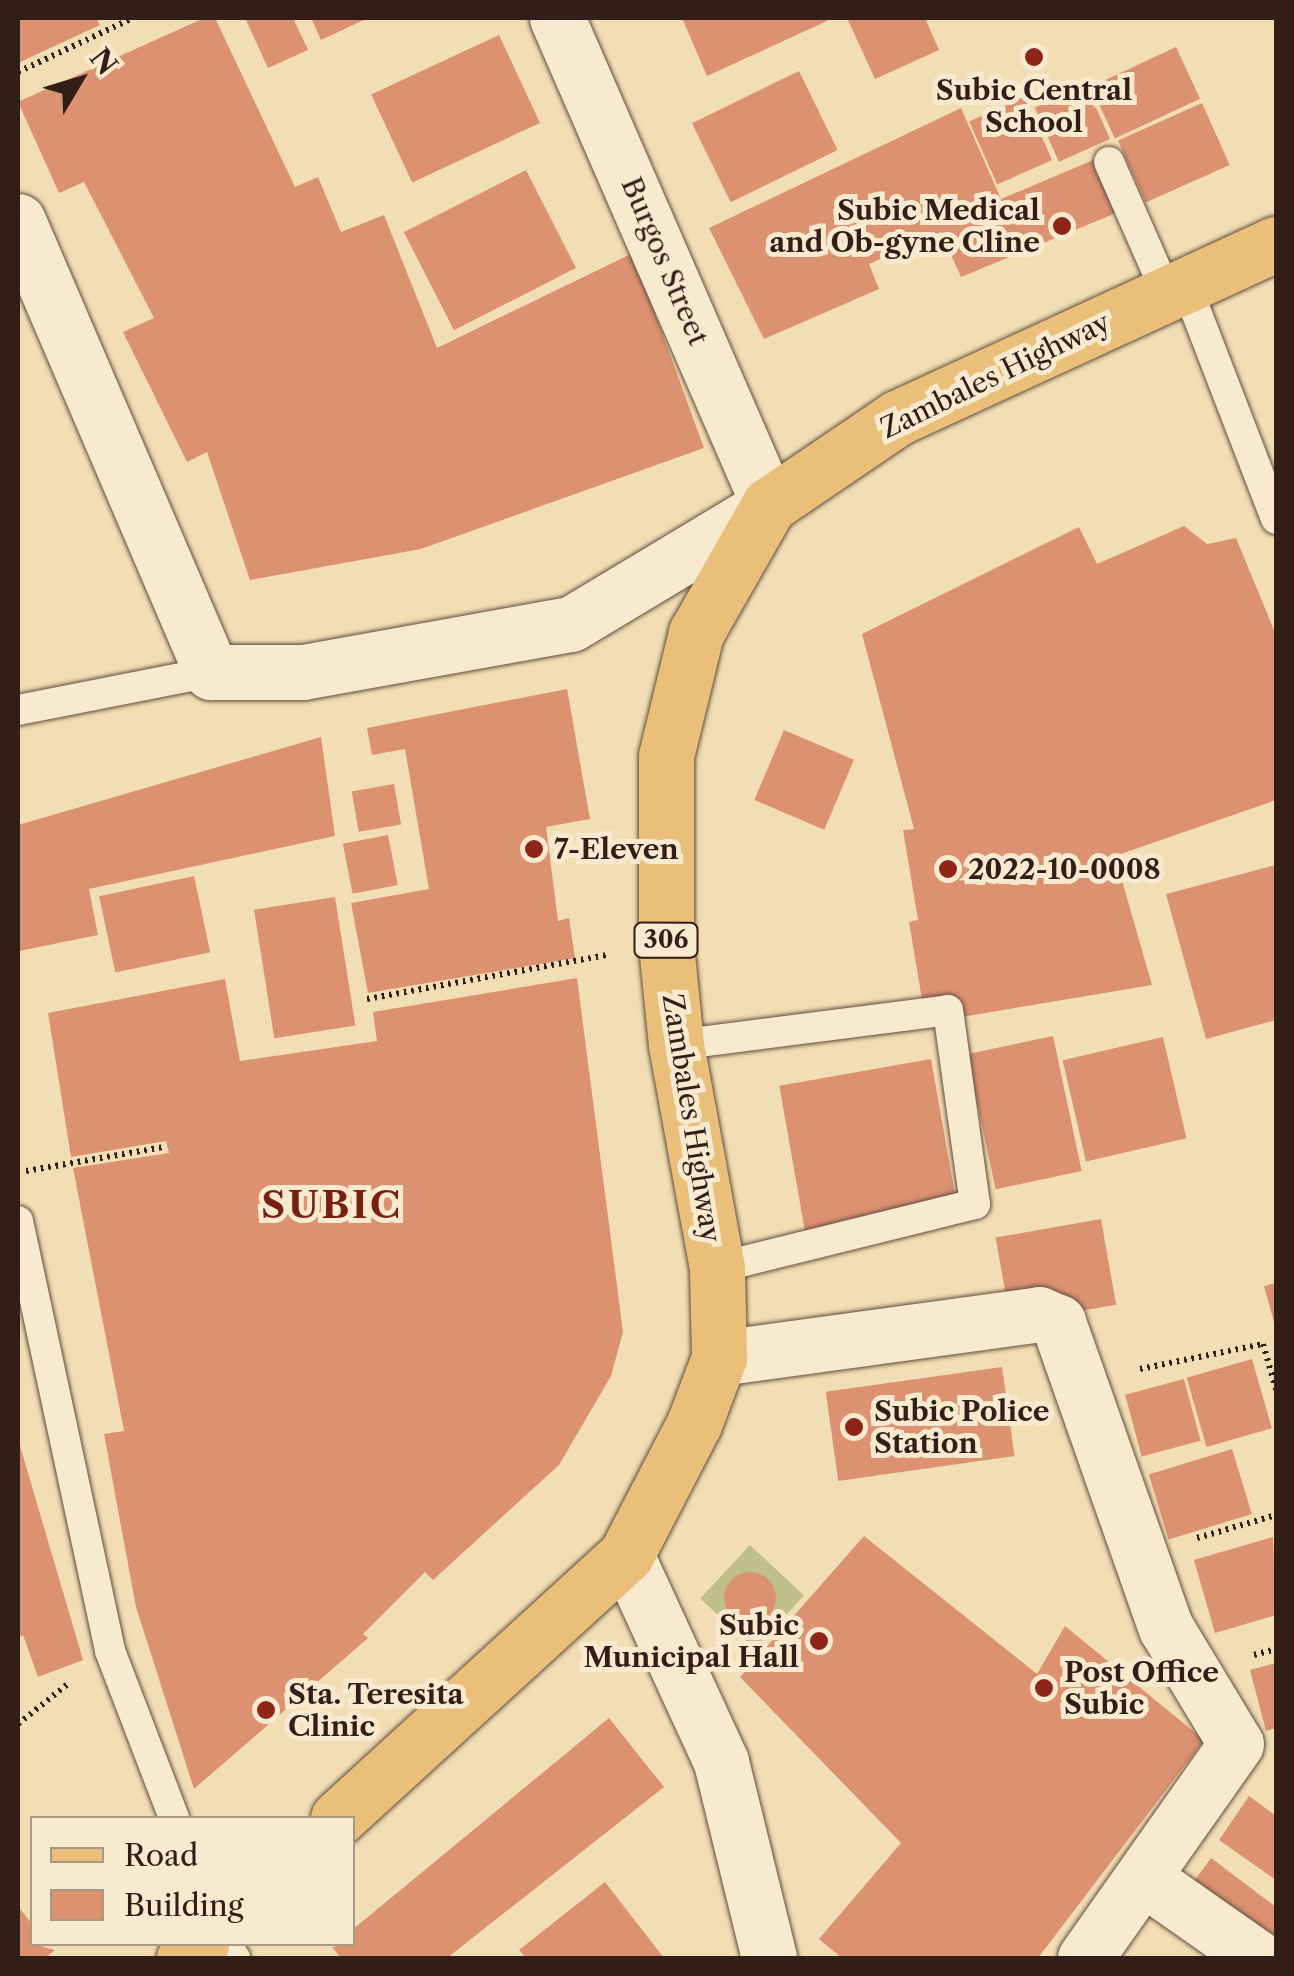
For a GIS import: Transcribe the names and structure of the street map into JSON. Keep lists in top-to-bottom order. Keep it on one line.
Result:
{"streets":{"main road":["Zambales Highway","306"],"street":["Burgos Street"]},"crossings":[["Burgos Street","Zambales Highway"]],"districts":["SUBIC"],"places":["Subic Central School","Subic Medical and Ob-gyne Cline","7-Eleven","2022-10-0008","Subic Police Station","Subic Municipal Hall","Post Office Subic","Sta. Teresita Clinic"],"legend":["Road","Building"],"north":"top right"}
